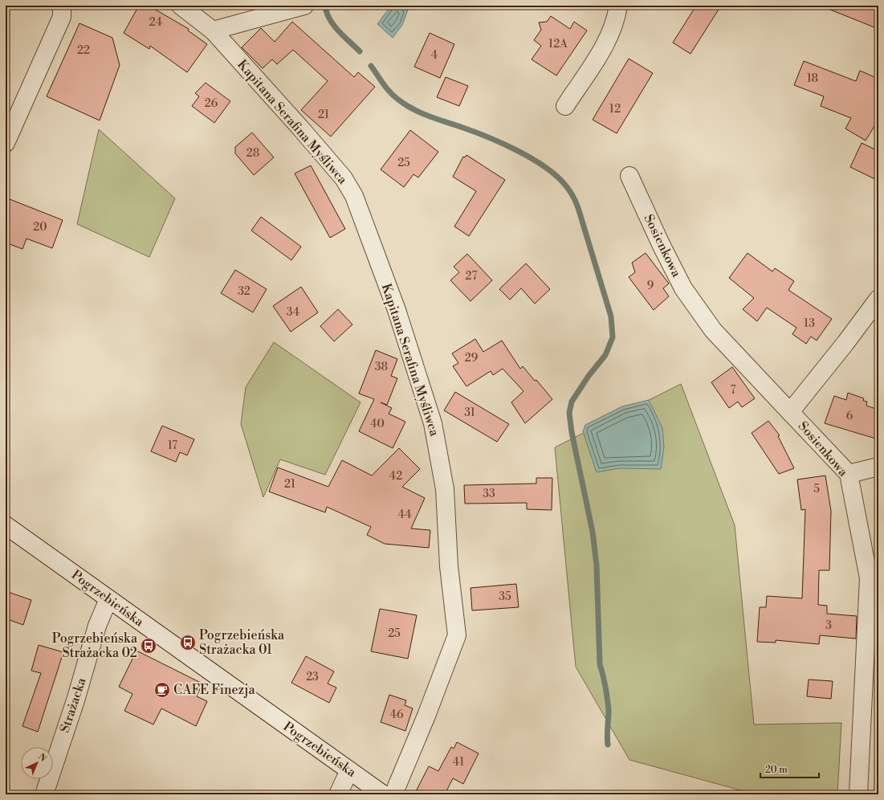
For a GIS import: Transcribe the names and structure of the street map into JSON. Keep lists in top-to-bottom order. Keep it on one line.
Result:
{"streets":{"street":["Kapitana Serafina Myśliwca","Sosienkowa","Pogrzebieńska","Strażacka"]},"crossings":[["Pogrzebieńska","Strażacka"]],"places":{"bus stop":["Pogrzebieńska Strażacka 01","Pogrzebieńska Strażacka 02"],"cafe":["CAFE Finezja"]},"house_numbers":["24","12A","22","4","18","26","12","21","28","25","20","27","9","32","34","13","29","38","7","31","6","40","17","42","21","5","33","44","35","3","25","23","46","41"],"scale_bar":"20 m","north":"top right"}
